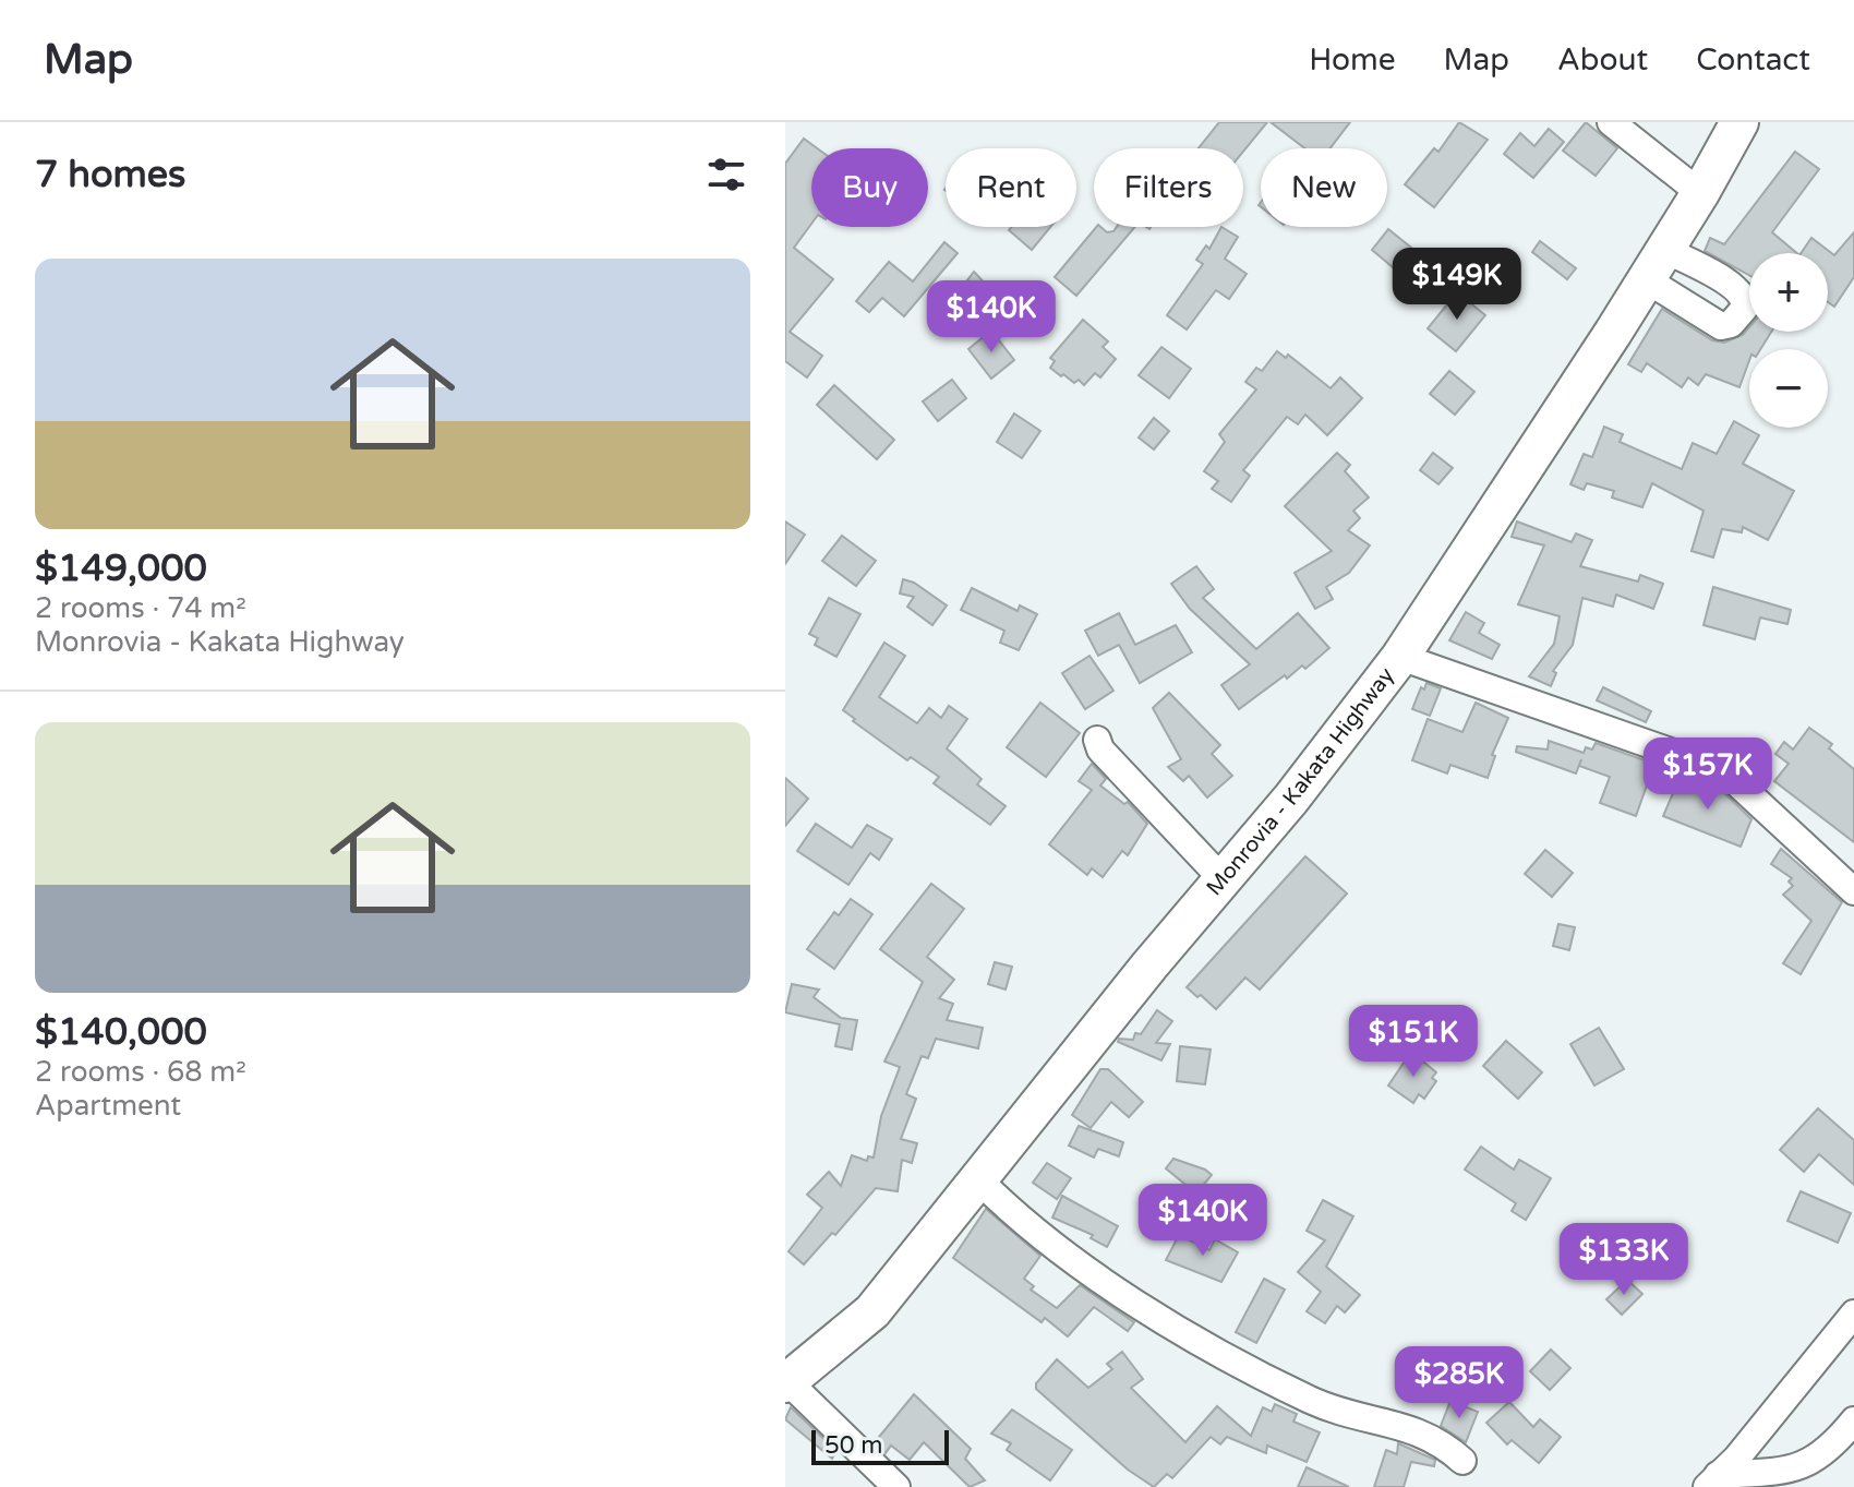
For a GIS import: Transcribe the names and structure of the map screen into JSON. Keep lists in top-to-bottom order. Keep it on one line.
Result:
{"streets":{"highway":["Monrovia - Kakata Highway"]},"scale_bar":"50 m","page":{"header":"Map","nav":["Home","Map","About","Contact"],"heading":"7 homes","chip":["Buy","Rent","Filters","New"],"list":[{"name":"$149,000","note":"2 rooms · 74 m² · Monrovia - Kakata Highway"},{"name":"$140,000","note":"2 rooms · 68 m² · Apartment"}],"price":["$149K","$140K","$157K","$151K","$140K","$133K","$285K"],"map_buttons":["+","−"],"scale":"50 m"}}
